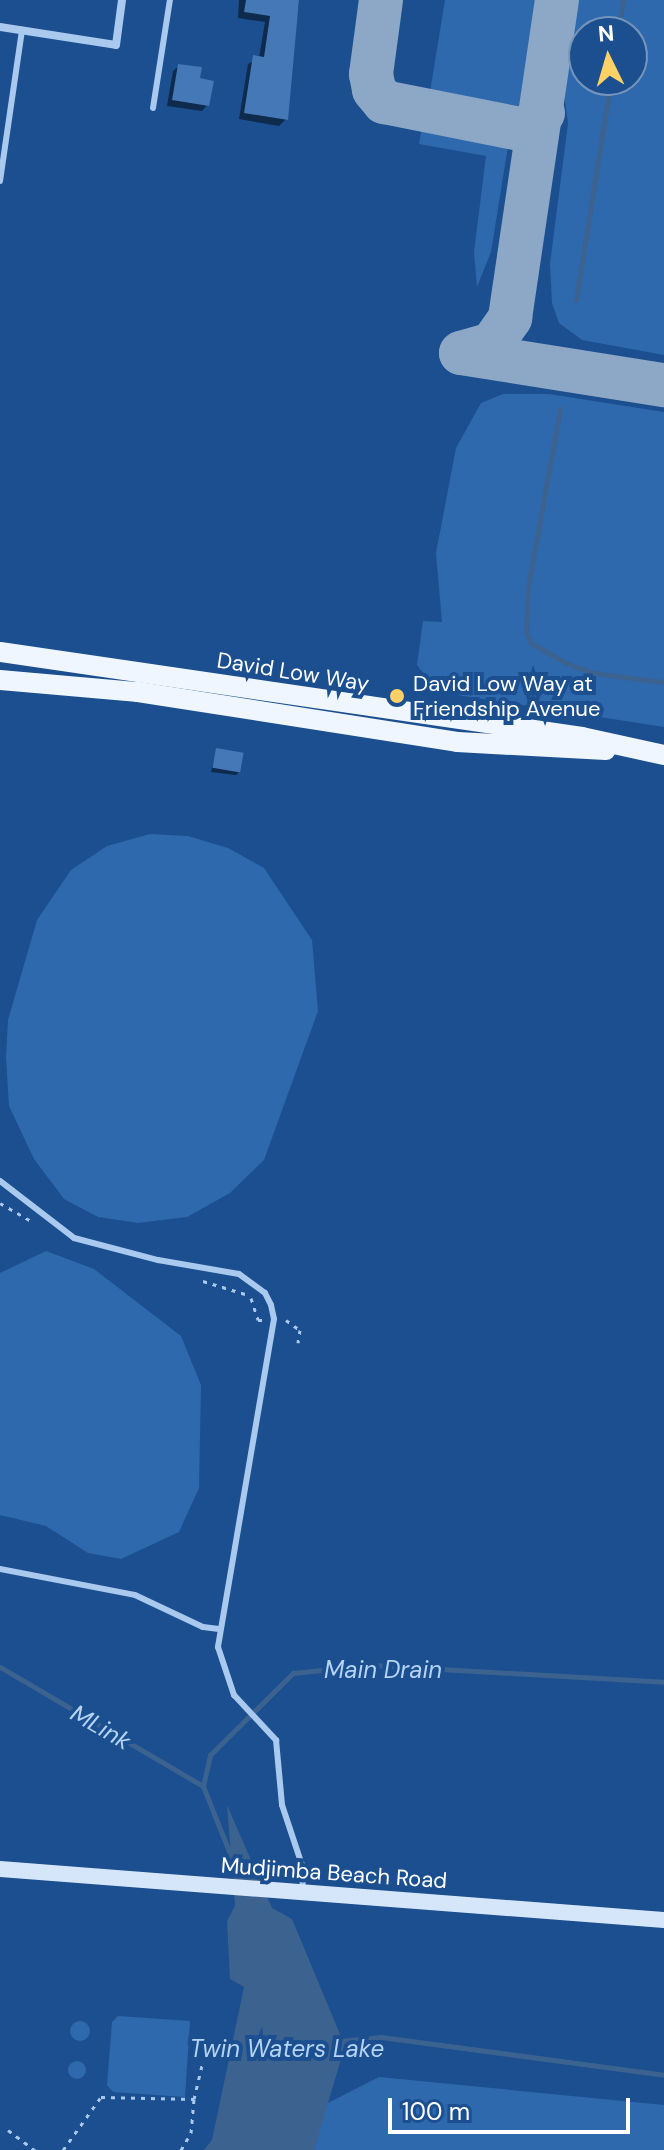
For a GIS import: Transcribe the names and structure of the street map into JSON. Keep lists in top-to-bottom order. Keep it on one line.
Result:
{"streets":{"main road":["David Low Way"],"street":["Mudjimba Beach Road"]},"water":["Main Drain","MLink","Twin Waters Lake"],"places":["David Low Way at Friendship Avenue"],"scale_bar":"100 m","north":"top"}
